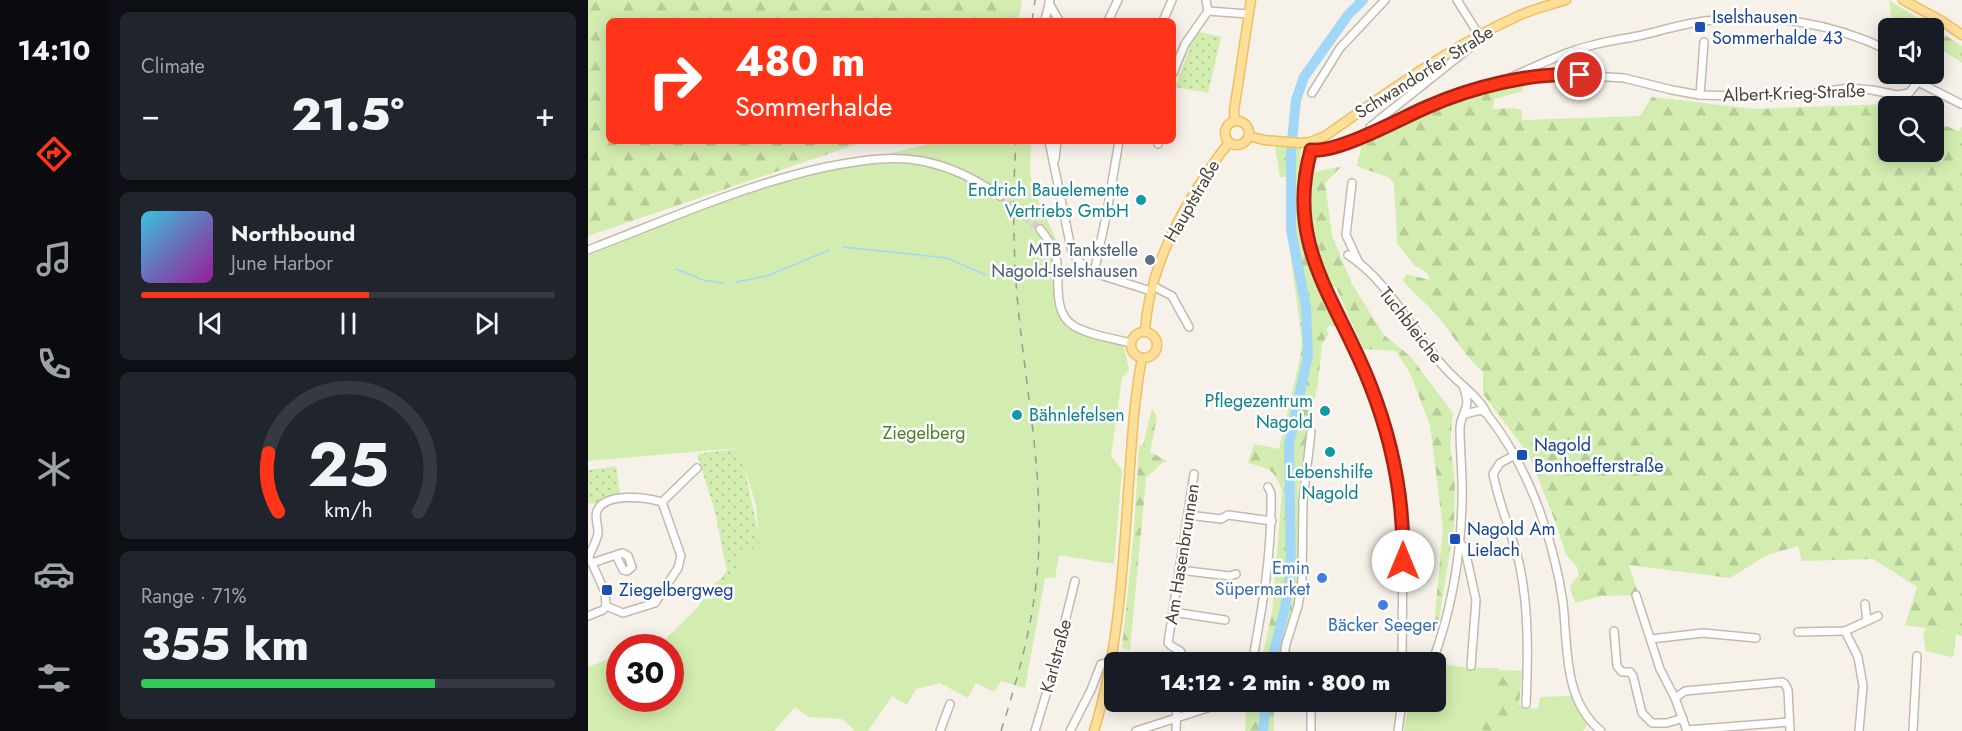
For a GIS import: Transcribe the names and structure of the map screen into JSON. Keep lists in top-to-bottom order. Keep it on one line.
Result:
{"streets":{"main road":["Schwandorfer Straße","Hauptstraße"],"street":["Albert-Krieg-Straße","Tuchbleiche","Am Hasenbrunnen","Karlstraße"]},"crossings":[["Schwandorfer Straße","Hauptstraße"]],"parks":["Ziegelberg"],"places":{"transit":["Iselshausen Sommerhalde 43","Nagold Bonhoefferstraße","Nagold Am Lielach","Ziegelbergweg"],"other":["Endrich Bauelemente Vertriebs GmbH","MTB Tankstelle Nagold-Iselshausen","Pflegezentrum Nagold","Bähnlefelsen","Lebenshilfe Nagold","Emin Süpermarket","Bäcker Seeger"]},"page":{"tabs":"14:10","tile":["Climate",["Range · 71%","355 km"]],"turn":["480 m","Sommerhalde"],"heat":["−","21.5°","+"],"song":["Northbound","June Harbor"],"limit":"30","trip":"14:12 · 2 min · 800 m","gauge":["25","km/h"]}}
